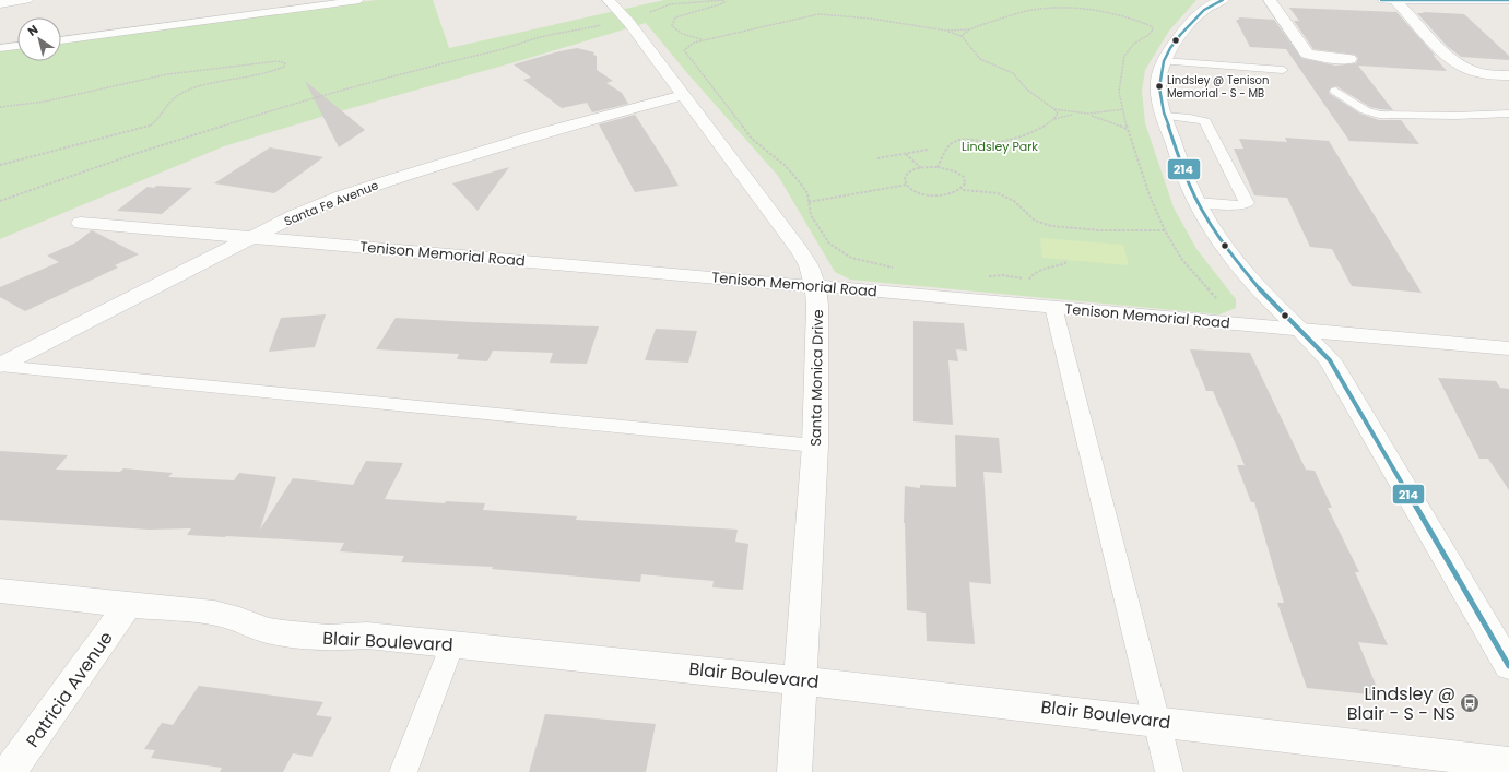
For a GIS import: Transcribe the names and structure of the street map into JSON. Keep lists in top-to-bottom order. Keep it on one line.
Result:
{"streets":{"street":["Santa Fe Avenue","Tenison Memorial Road","Santa Monica Drive","Blair Boulevard","Patricia Avenue"]},"crossings":[["Santa Fe Avenue","Tenison Memorial Road"],["Santa Fe Avenue","Santa Monica Drive"],["Tenison Memorial Road","Santa Monica Drive"],["Santa Monica Drive","Blair Boulevard"],["Blair Boulevard","Patricia Avenue"]],"parks":["Lindsley Park"],"places":{"other":["Lindsley @ Tenison Memorial - S - MB"],"bus stop":["Lindsley @ Blair - S - NS"]},"lines":["transit line 214"],"north":"top left"}
